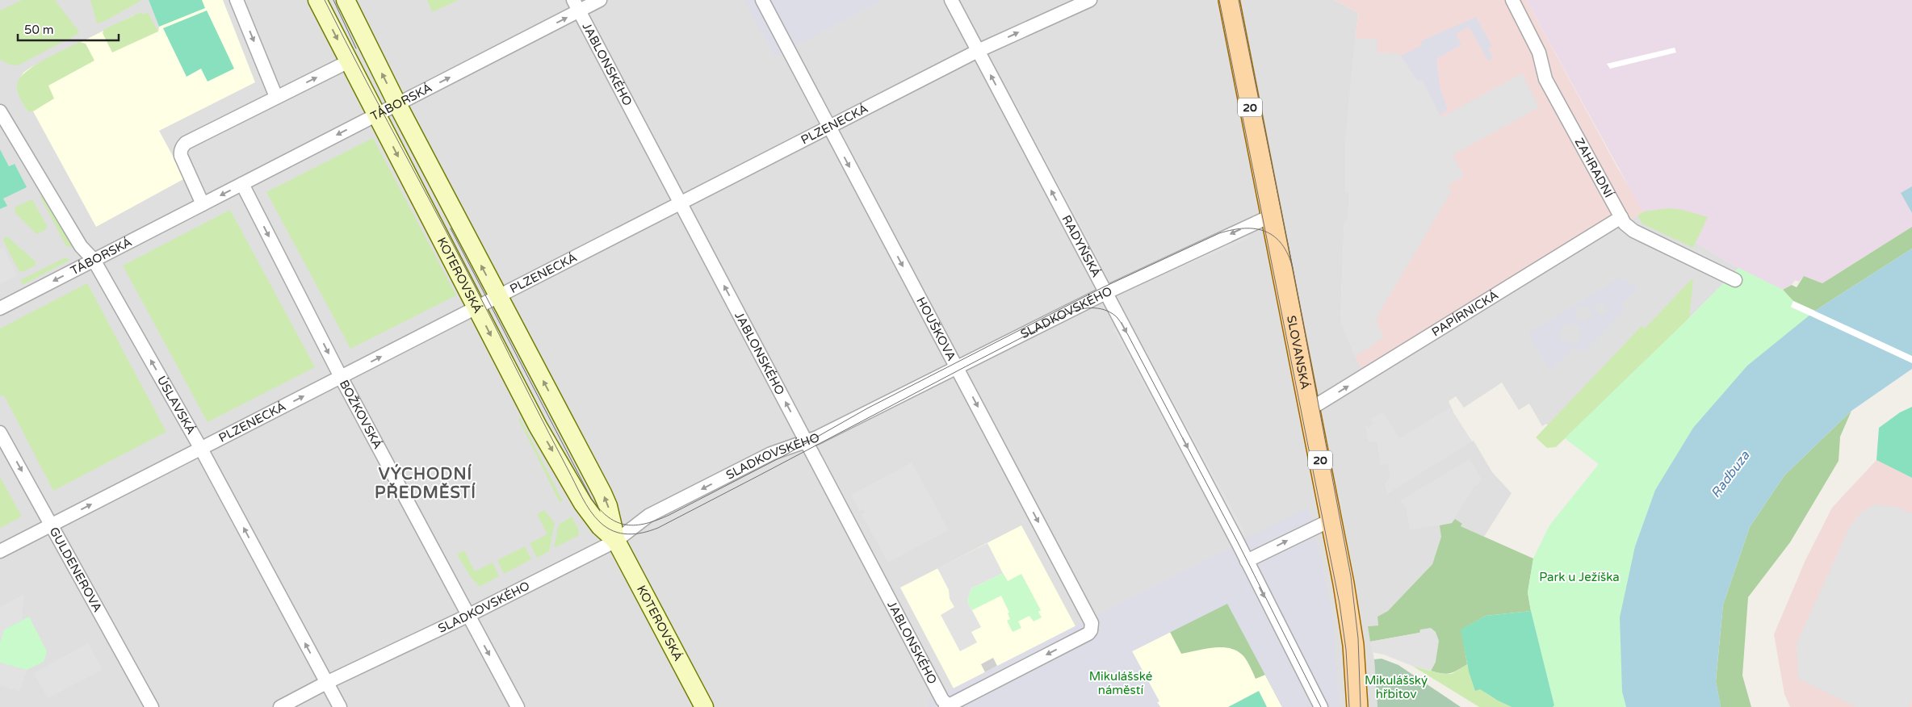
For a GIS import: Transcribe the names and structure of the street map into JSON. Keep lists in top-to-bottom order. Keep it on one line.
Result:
{"streets":{"main road":["20","SLOVANSKÁ"],"street":["JABLONSKÉHO","TÁBORSKÁ","PLZENECKÁ","ZAHRADNÍ","RADYŇSKÁ","KOTEROVSKÁ","SLADKOVSKÉHO","PAPÍRNICKÁ","HOUŠKOVA","ÚSLAVSKÁ","BOŽKOVSKÁ","GULDENEROVA"]},"crossings":[["JABLONSKÉHO","TÁBORSKÁ"],["JABLONSKÉHO","PLZENECKÁ"],["JABLONSKÉHO","SLADKOVSKÉHO"],["JABLONSKÉHO","HOUŠKOVA"],["TÁBORSKÁ","KOTEROVSKÁ"],["TÁBORSKÁ","ÚSLAVSKÁ"],["TÁBORSKÁ","BOŽKOVSKÁ"],["PLZENECKÁ","RADYŇSKÁ"],["PLZENECKÁ","KOTEROVSKÁ"],["PLZENECKÁ","HOUŠKOVA"],["PLZENECKÁ","ÚSLAVSKÁ"],["PLZENECKÁ","BOŽKOVSKÁ"],["PLZENECKÁ","GULDENEROVA"],["ZAHRADNÍ","PAPÍRNICKÁ"],["RADYŇSKÁ","SLADKOVSKÉHO"],["KOTEROVSKÁ","SLADKOVSKÉHO"],["SLADKOVSKÉHO","HOUŠKOVA"],["SLADKOVSKÉHO","SLOVANSKÁ"],["SLADKOVSKÉHO","ÚSLAVSKÁ"],["SLADKOVSKÉHO","BOŽKOVSKÁ"],["PAPÍRNICKÁ","SLOVANSKÁ"]],"one_way":["PLZENECKÁ","SLADKOVSKÉHO","PAPÍRNICKÁ","HOUŠKOVA","ÚSLAVSKÁ","BOŽKOVSKÁ"],"districts":["VÝCHODNÍ PŘEDMĚSTÍ"],"water":["Radbuza"],"parks":["Park u Ježíška","Mikulášské náměstí","Mikulášský hřbitov"],"scale_bar":"50 m"}
